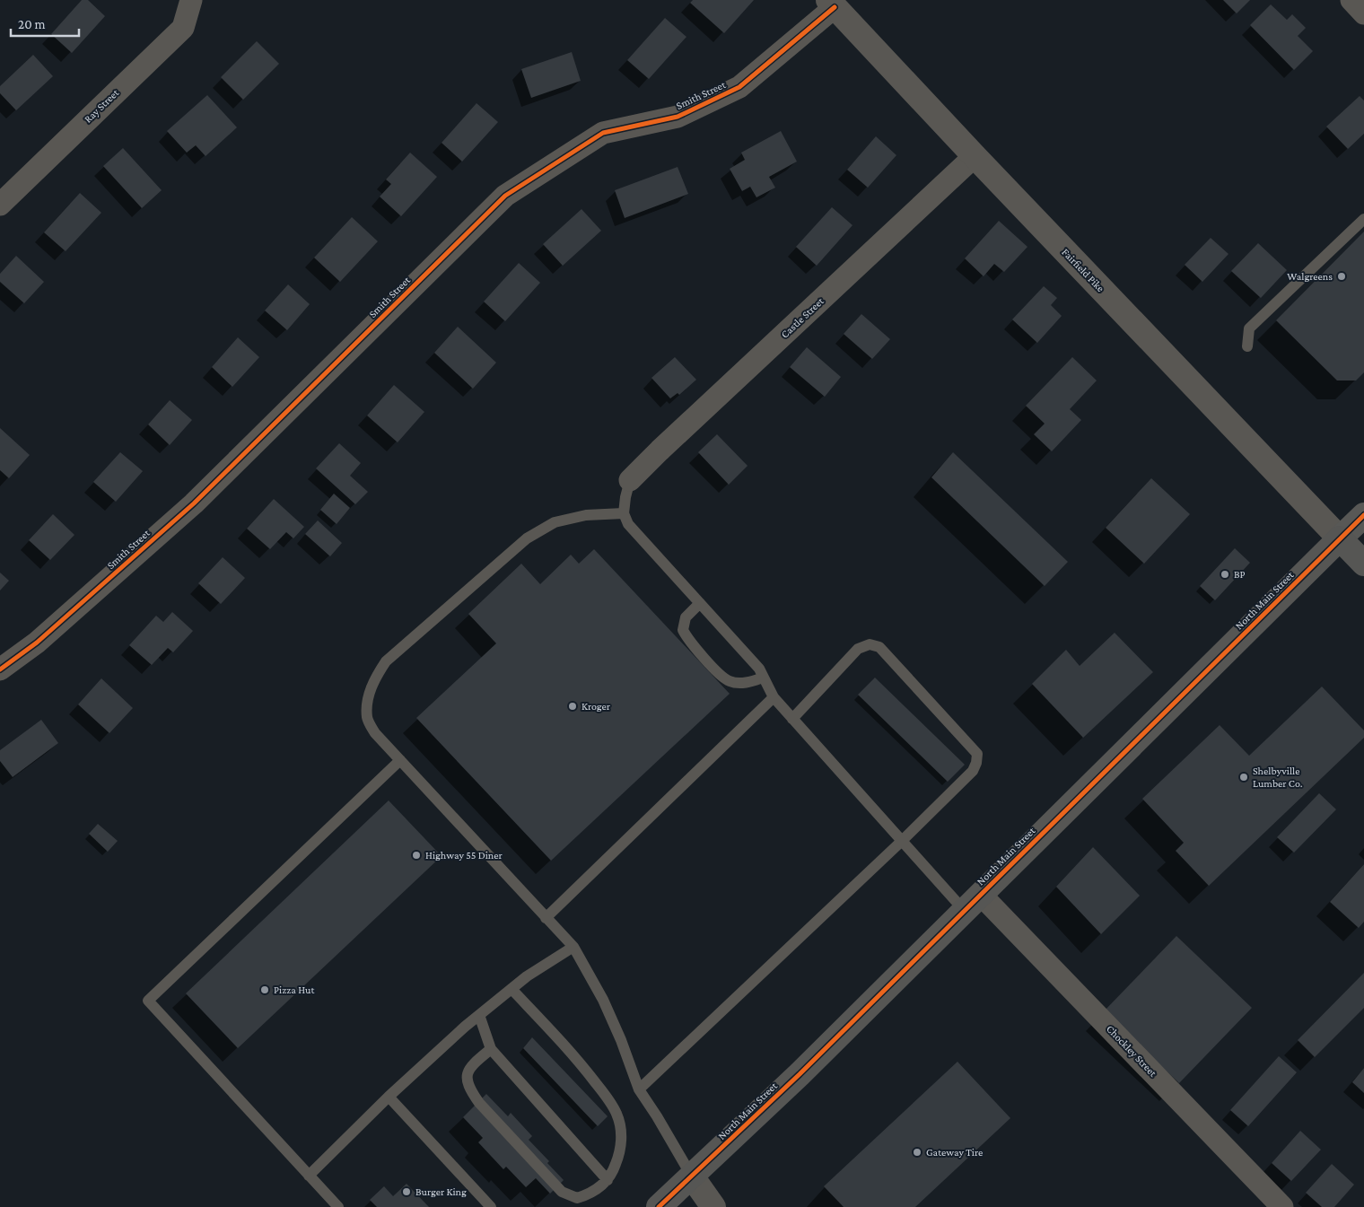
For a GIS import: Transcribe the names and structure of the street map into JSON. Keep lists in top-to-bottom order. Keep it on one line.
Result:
{"streets":{"highway":["North Main Street"],"street":["Smith Street","Ray Street","Fairfield Pike","Castle Street","Chockley Street"]},"crossings":[["Smith Street","Fairfield Pike"],["Fairfield Pike","Castle Street"],["Fairfield Pike","North Main Street"],["North Main Street","Chockley Street"]],"places":["Walgreens","BP","Kroger","Shelbyville Lumber Co.","Highway 55 Diner","Pizza Hut","Gateway Tire","Burger King"],"scale_bar":"20 m"}
